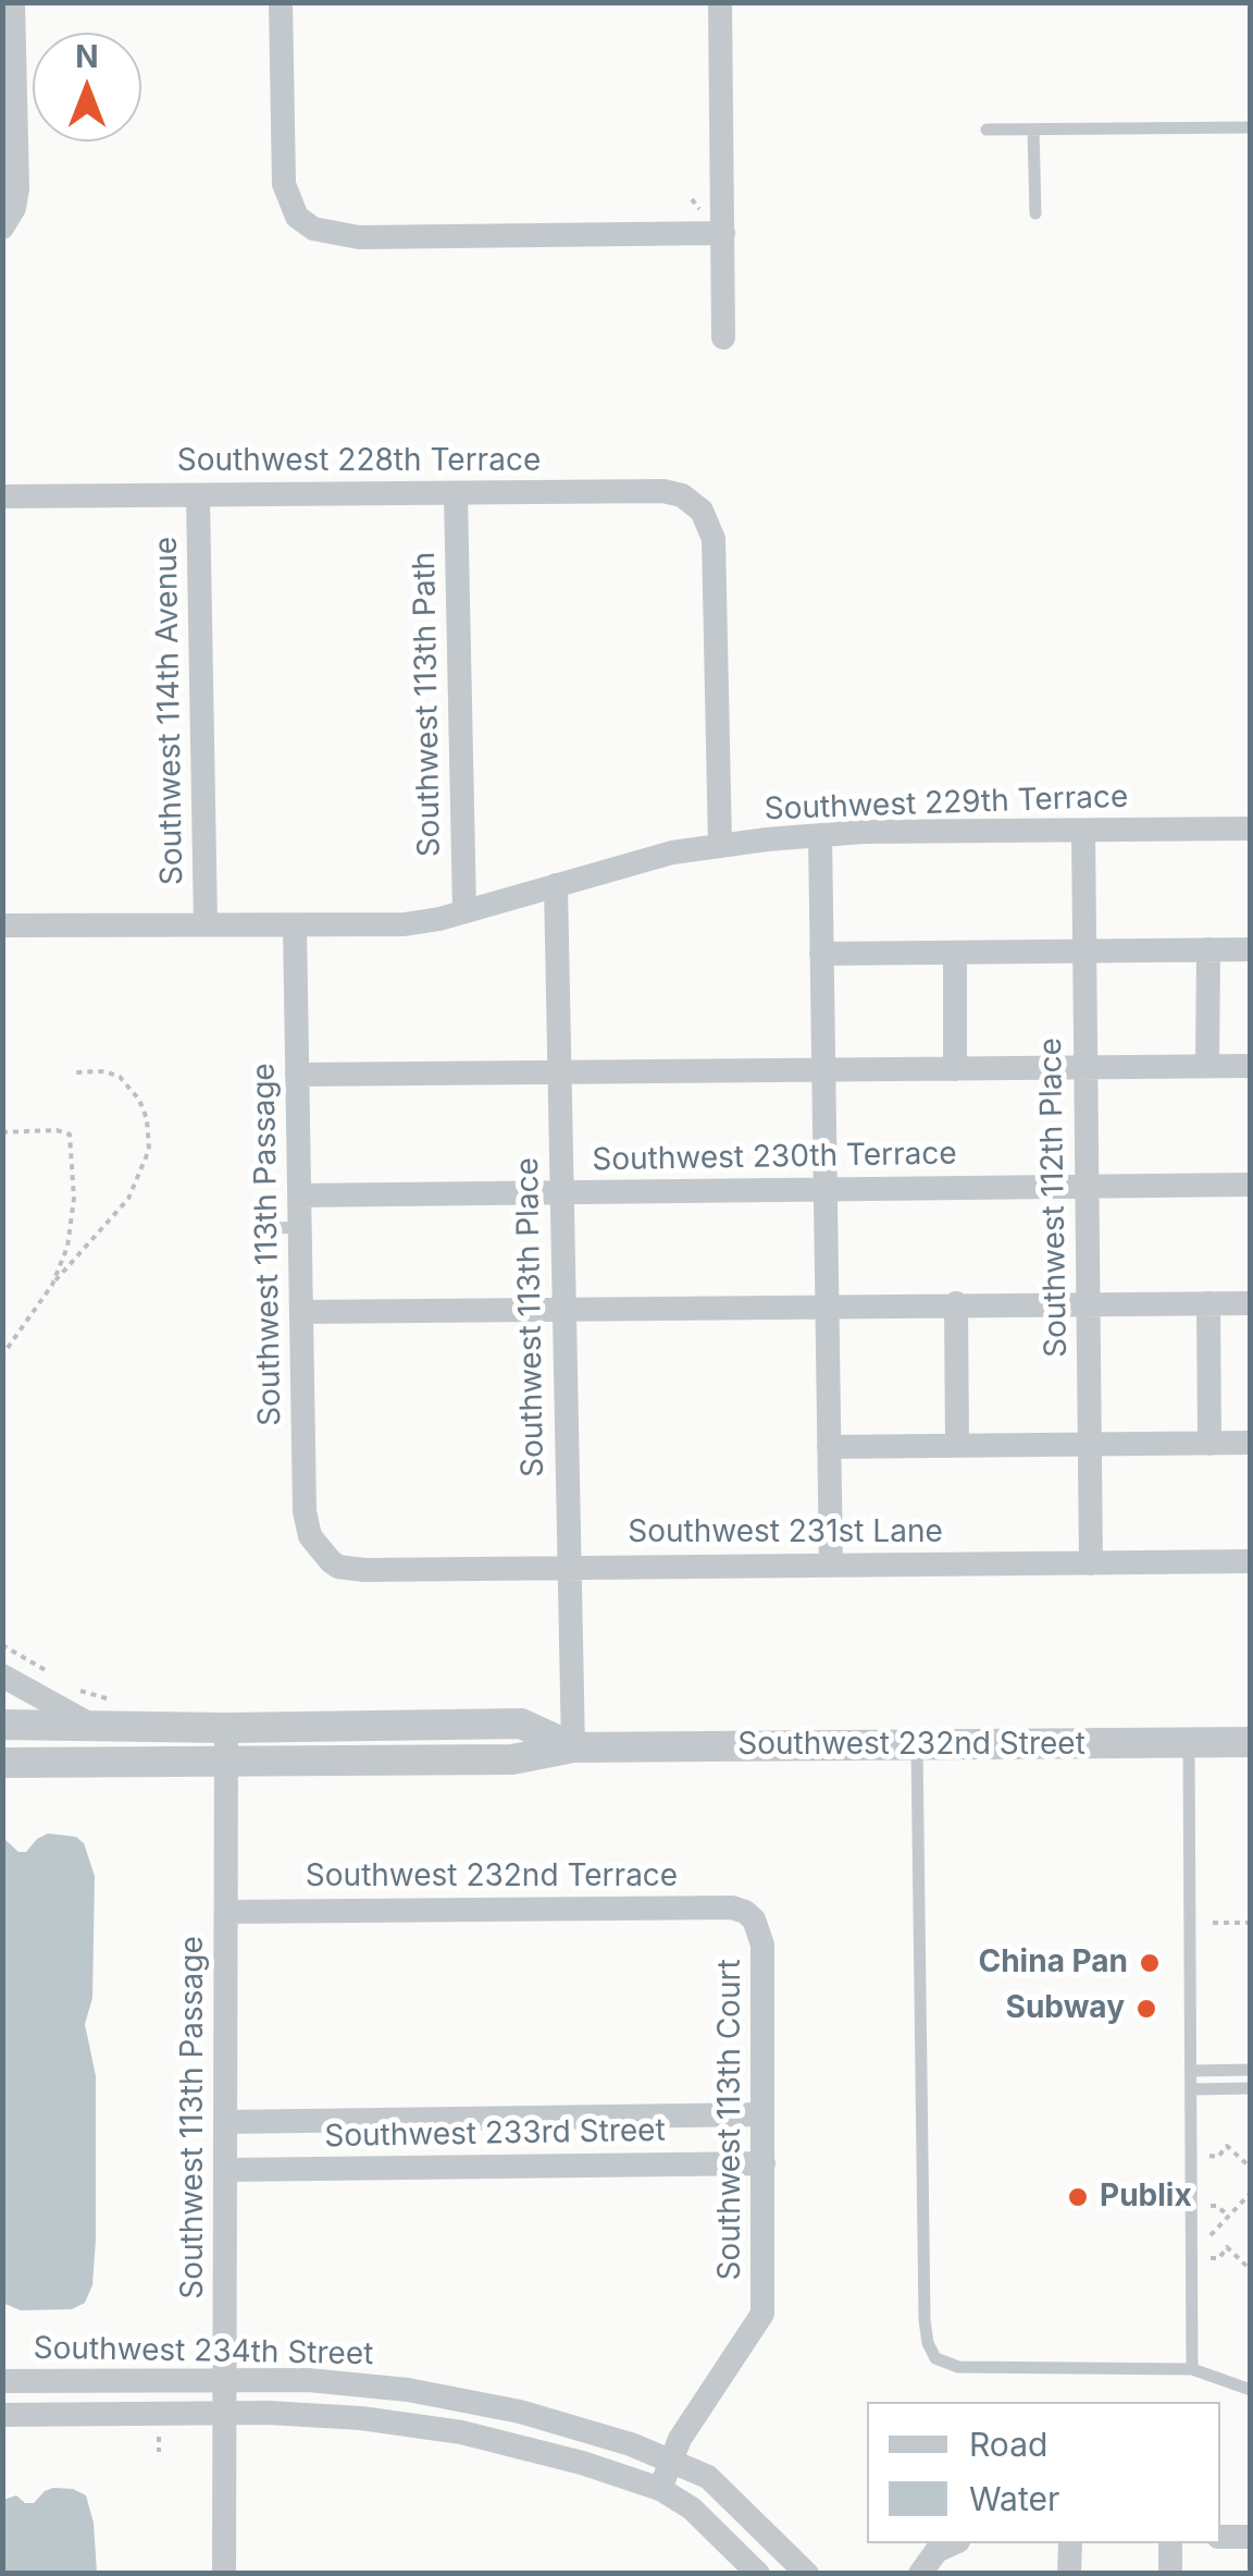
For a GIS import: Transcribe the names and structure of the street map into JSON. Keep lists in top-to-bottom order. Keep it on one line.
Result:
{"streets":{"street":["Southwest 228th Terrace","Southwest 113th Path","Southwest 114th Avenue","Southwest 229th Terrace","Southwest 230th Terrace","Southwest 112th Place","Southwest 113th Passage","Southwest 113th Place","Southwest 231st Lane","Southwest 232nd Street","Southwest 232nd Terrace","Southwest 113th Court","Southwest 233rd Street","Southwest 234th Street"]},"crossings":[["Southwest 228th Terrace","Southwest 113th Path"],["Southwest 228th Terrace","Southwest 114th Avenue"],["Southwest 228th Terrace","Southwest 229th Terrace"],["Southwest 113th Path","Southwest 229th Terrace"],["Southwest 114th Avenue","Southwest 229th Terrace"],["Southwest 229th Terrace","Southwest 112th Place"],["Southwest 229th Terrace","Southwest 113th Passage"],["Southwest 229th Terrace","Southwest 113th Place"],["Southwest 230th Terrace","Southwest 112th Place"],["Southwest 230th Terrace","Southwest 113th Passage"],["Southwest 230th Terrace","Southwest 113th Place"],["Southwest 112th Place","Southwest 231st Lane"],["Southwest 113th Passage","Southwest 231st Lane"],["Southwest 113th Passage","Southwest 232nd Street"],["Southwest 113th Passage","Southwest 232nd Terrace"],["Southwest 113th Passage","Southwest 233rd Street"],["Southwest 113th Passage","Southwest 234th Street"],["Southwest 113th Place","Southwest 231st Lane"],["Southwest 113th Place","Southwest 232nd Street"],["Southwest 232nd Terrace","Southwest 113th Court"],["Southwest 113th Court","Southwest 233rd Street"],["Southwest 113th Court","Southwest 234th Street"]],"places":["China Pan","Subway","Publix"],"legend":["Road","Water"],"north":"top"}
